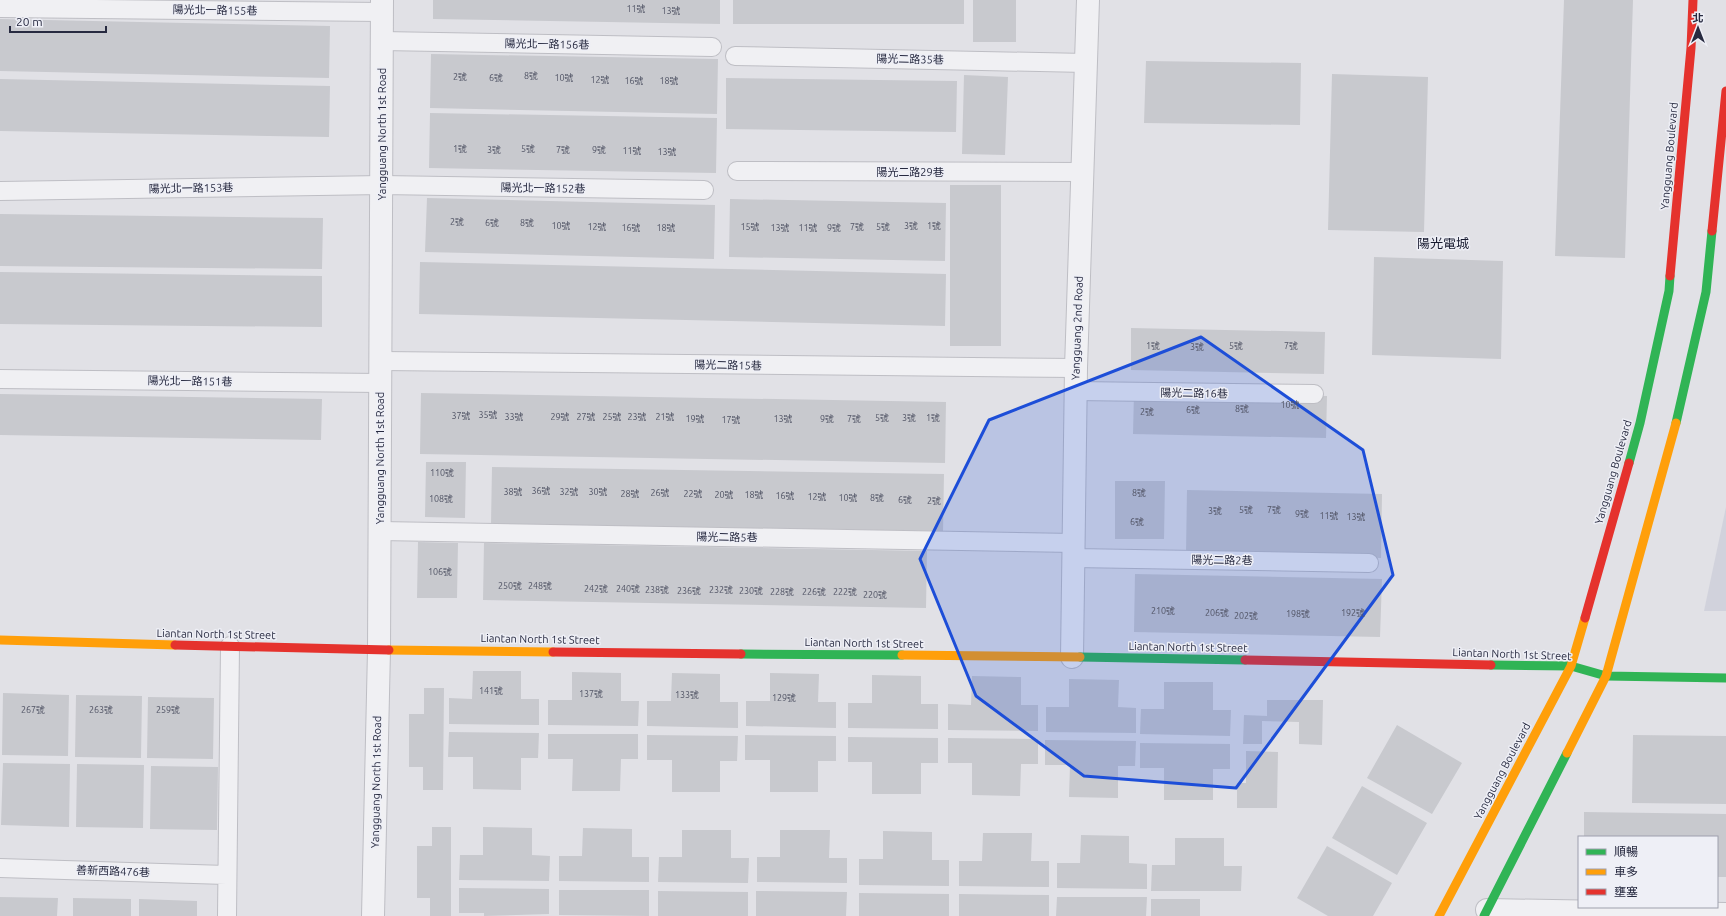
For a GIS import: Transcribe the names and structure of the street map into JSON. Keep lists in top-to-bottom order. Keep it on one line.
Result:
{"streets":{"street":["Yangguang North 1st Road","Yangguang Boulevard","Yangguang 2nd Road","Liantan North 1st Street"],"lane":["陽光北一路155巷","陽光北一路156巷","陽光二路35巷","陽光二路29巷","陽光北一路153巷","陽光北一路152巷","陽光二路15巷","陽光北一路151巷","陽光二路16巷","陽光二路5巷","陽光二路2巷","善新西路476巷"]},"crossings":[["陽光北一路155巷","Yangguang North 1st Road"],["陽光北一路156巷","Yangguang North 1st Road"],["陽光二路35巷","Yangguang 2nd Road"],["Yangguang North 1st Road","陽光北一路153巷"],["Yangguang North 1st Road","陽光北一路152巷"],["Yangguang North 1st Road","陽光二路15巷"],["Yangguang North 1st Road","陽光北一路151巷"],["Yangguang North 1st Road","陽光二路5巷"],["Yangguang North 1st Road","Liantan North 1st Street"],["Yangguang Boulevard","Liantan North 1st Street"],["陽光二路29巷","Yangguang 2nd Road"],["陽光北一路153巷","陽光北一路152巷"],["Yangguang 2nd Road","陽光二路15巷"],["Yangguang 2nd Road","陽光二路16巷"],["Yangguang 2nd Road","陽光二路5巷"],["Yangguang 2nd Road","陽光二路2巷"],["Yangguang 2nd Road","Liantan North 1st Street"],["陽光二路5巷","陽光二路2巷"]],"districts":["陽光電城"],"house_numbers":["11號","13號","8號","2號","6號","10號","12號","16號","18號","1號","5號","3號","7號","9號","11號","13號","2號","6號","8號","10號","3號","1號","12號","15號","7號","5號","16號","18號","13號","11號","9號","1號","5號","7號","3號","10號","8號","6號","2號","35號","37號","33號","29號","27號","25號","23號","21號","5號","3號","1號","19號","13號","9號","7號","17號","110號","36號","38號","32號","30號","26號","8號","28號","22號","20號","18號","16號","12號","10號","8號","108號","6號","2號","5號","7號","3號","9號","11號","13號","6號","106號","250號","248號","242號","240號","238號","232號","236號","230號","228號","226號","222號","220號","210號","206號","192號","198號","202號","141號","137號","133號","129號","267號","263號","259號"],"legend":["順暢","車多","壅塞"],"scale_bar":"20 m","north":"top"}
